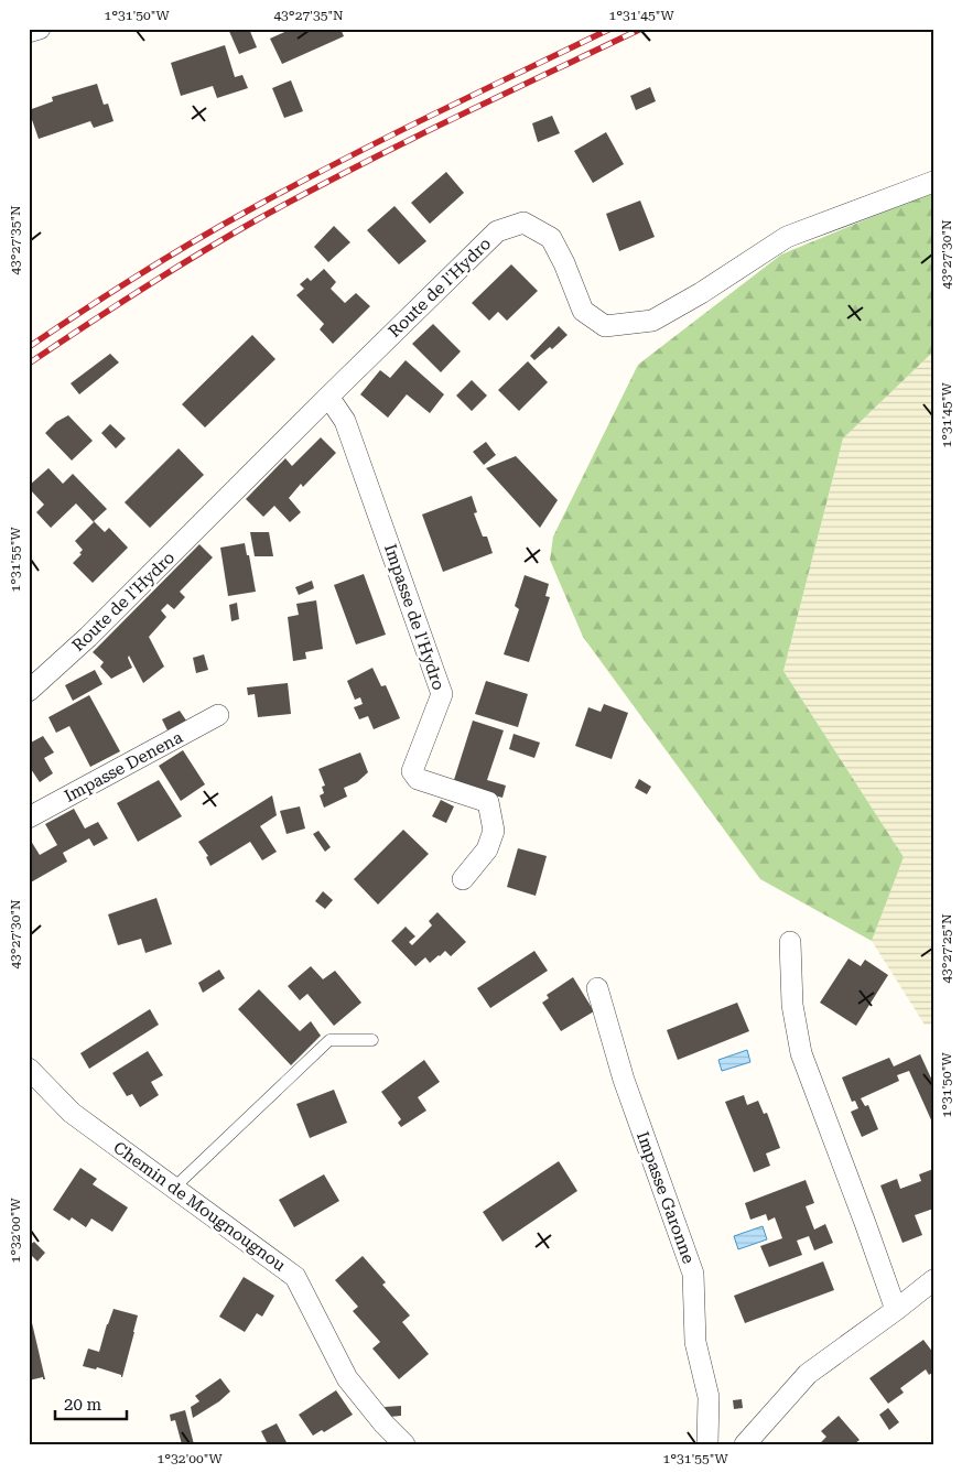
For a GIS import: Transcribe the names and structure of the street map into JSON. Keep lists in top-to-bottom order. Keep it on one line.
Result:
{"streets":{"street":["Route de l'Hydro","Impasse de l'Hydro","Impasse Denena","Impasse Garonne","Chemin de Mougnougnou"]},"crossings":[["Route de l'Hydro","Impasse de l'Hydro"]],"scale_bar":"20 m","coordinates":["1°31'50\"W","43°27'35\"N","1°31'45\"W","43°27'30\"N","1°31'55\"W","43°27'25\"N","1°32'00\"W"]}
